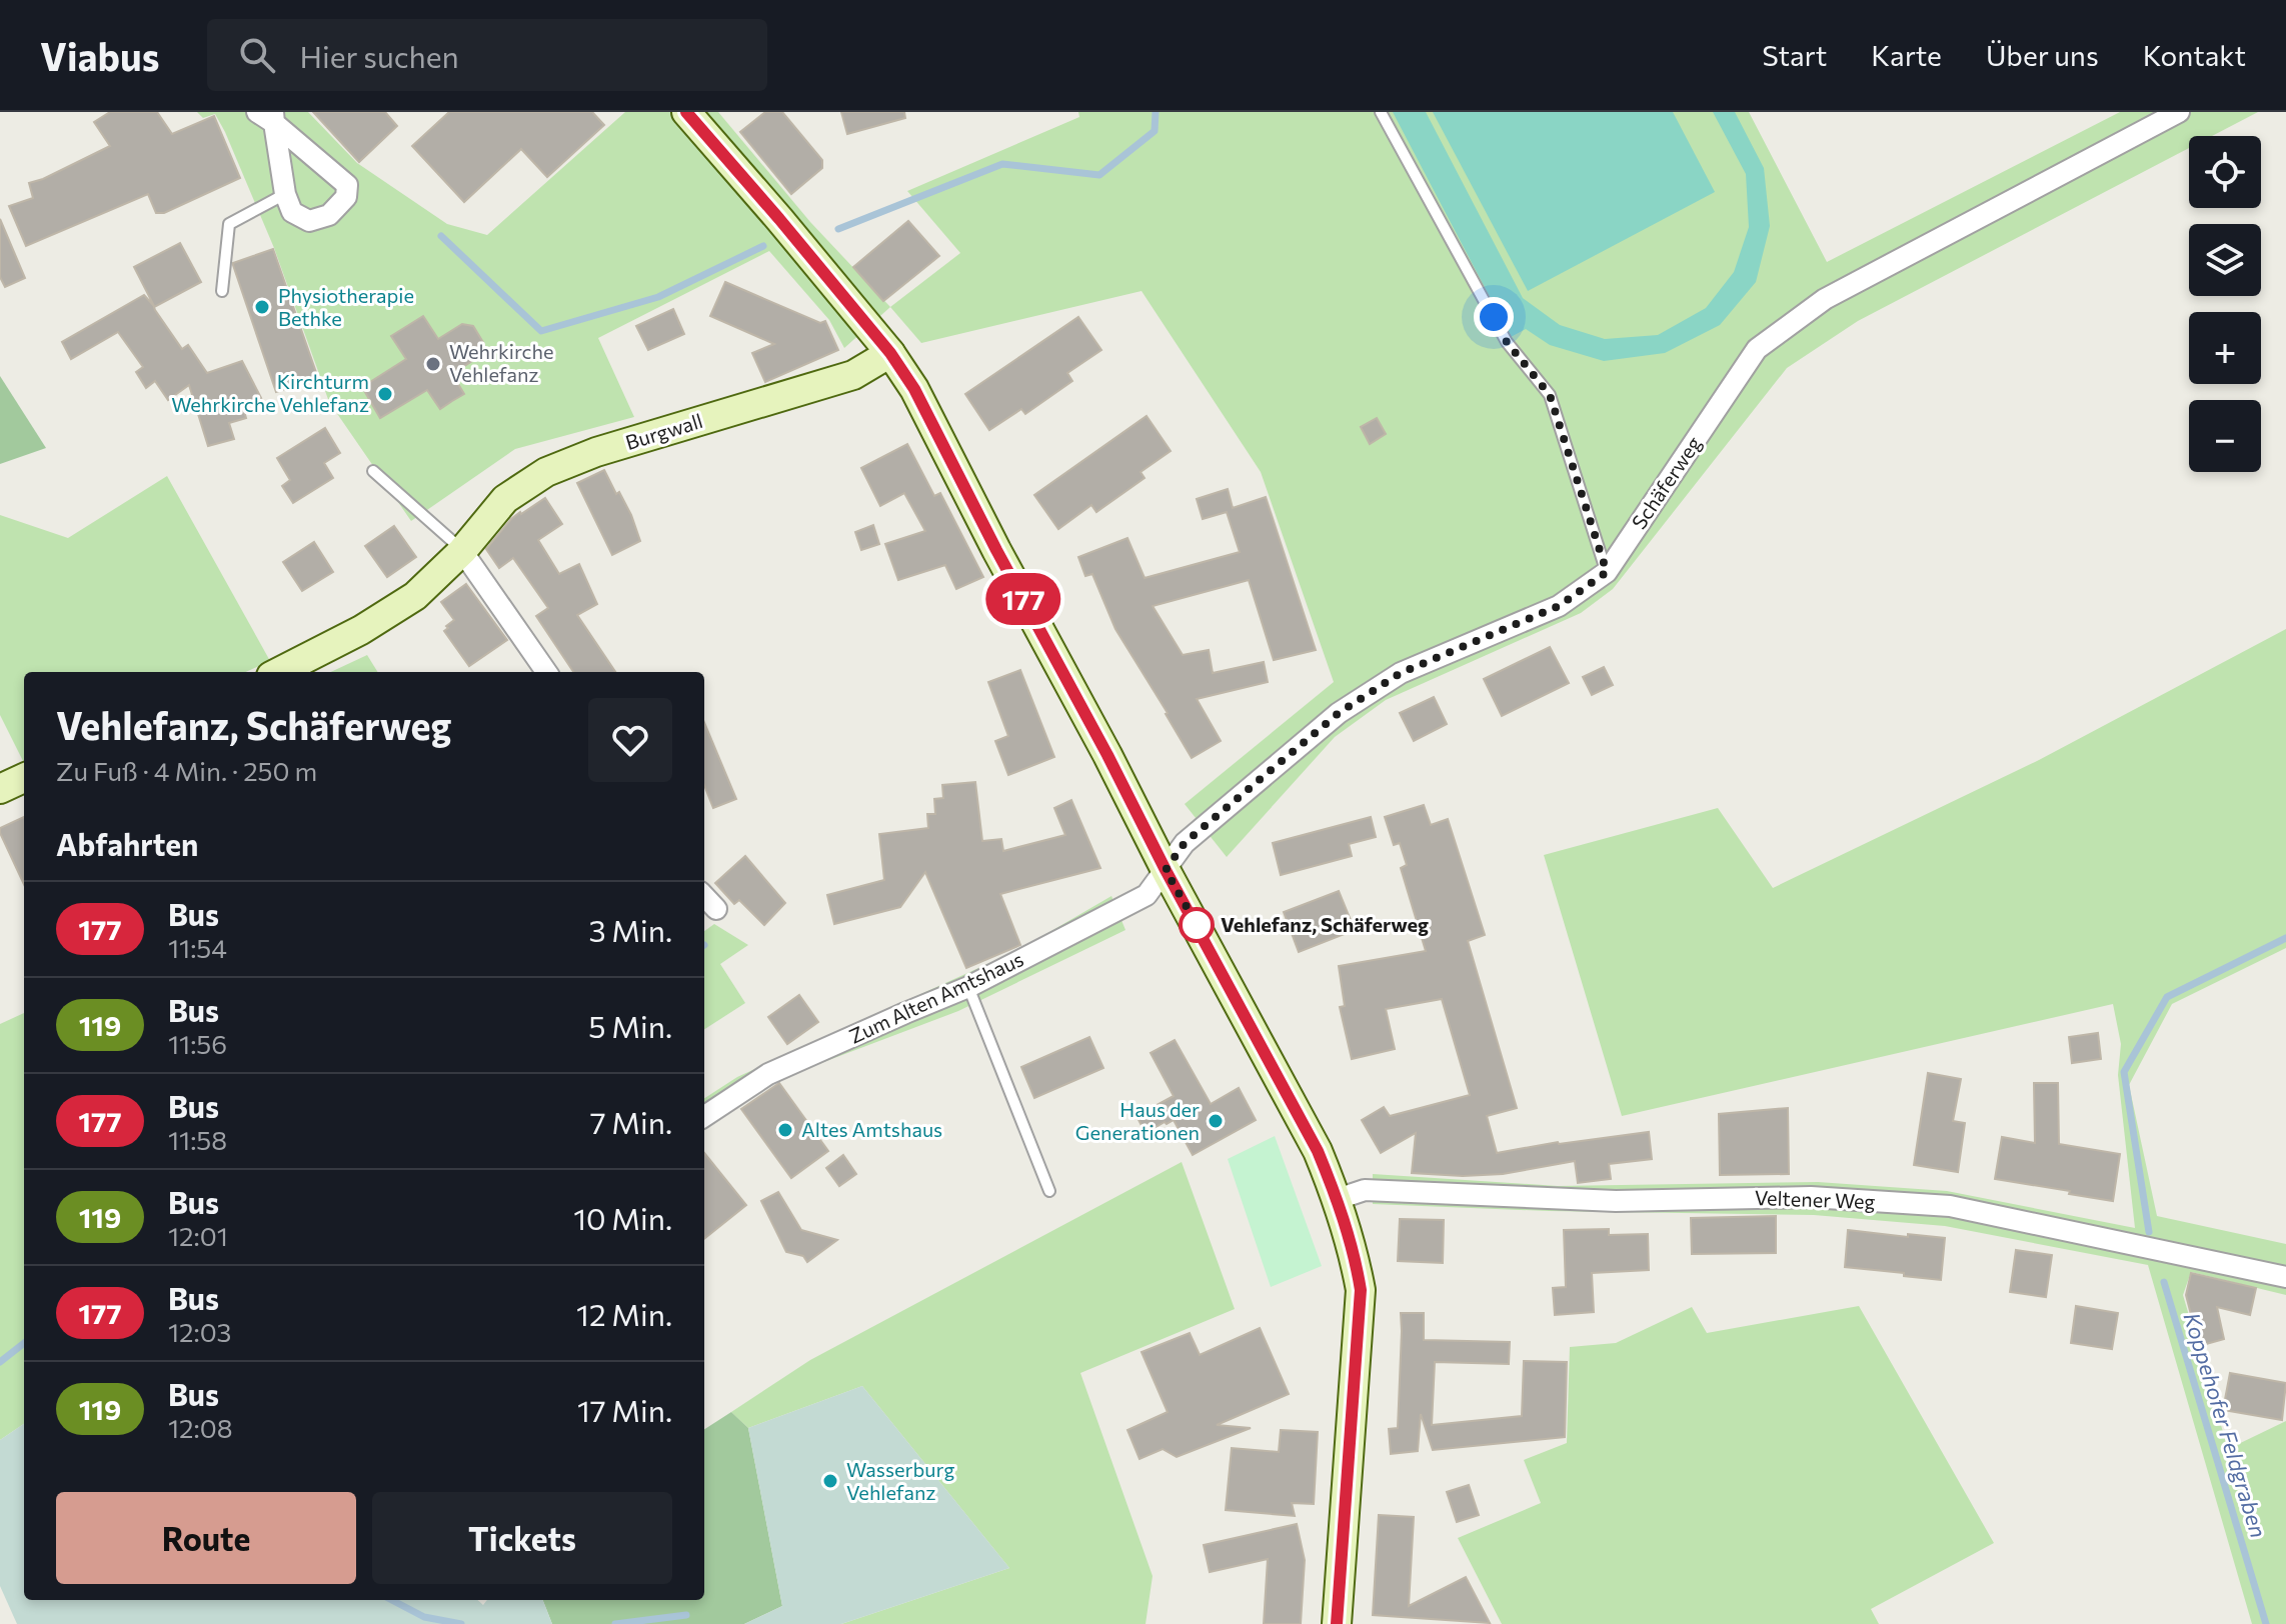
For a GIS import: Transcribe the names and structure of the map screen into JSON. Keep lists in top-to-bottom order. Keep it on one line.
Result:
{"streets":{"main road":["Burgwall"],"street":["Schäferweg","Zum Alten Amtshaus","Veltener Weg"]},"crossings":[["Schäferweg","Zum Alten Amtshaus"]],"water":["Koppehofer Feldgraben"],"places":["Physiotherapie Bethke","Wehrkirche Vehlefanz","Kirchturm Wehrkirche Vehlefanz","Vehlefanz, Schäferweg","Haus der Generationen","Altes Amtshaus","Wasserburg Vehlefanz"],"lines":["bus line 177"],"page":{"header":"Viabus","search":"Hier suchen","nav":["Start","Karte","Über uns","Kontakt"],"on_map":"177","map_buttons":["+","−"],"heading":[["Vehlefanz, Schäferweg","Zu Fuß · 4 Min. · 250 m"],"Abfahrten"],"list":[{"mark":"177","name":"Bus","note":"11:54","value":"3 Min."},{"mark":"119","name":"Bus","note":"11:56","value":"5 Min."},{"mark":"177","name":"Bus","note":"11:58","value":"7 Min."},{"mark":"119","name":"Bus","note":"12:01","value":"10 Min."},{"mark":"177","name":"Bus","note":"12:03","value":"12 Min."},{"mark":"119","name":"Bus","note":"12:08","value":"17 Min."}],"buttons":["Route","Tickets"]}}
